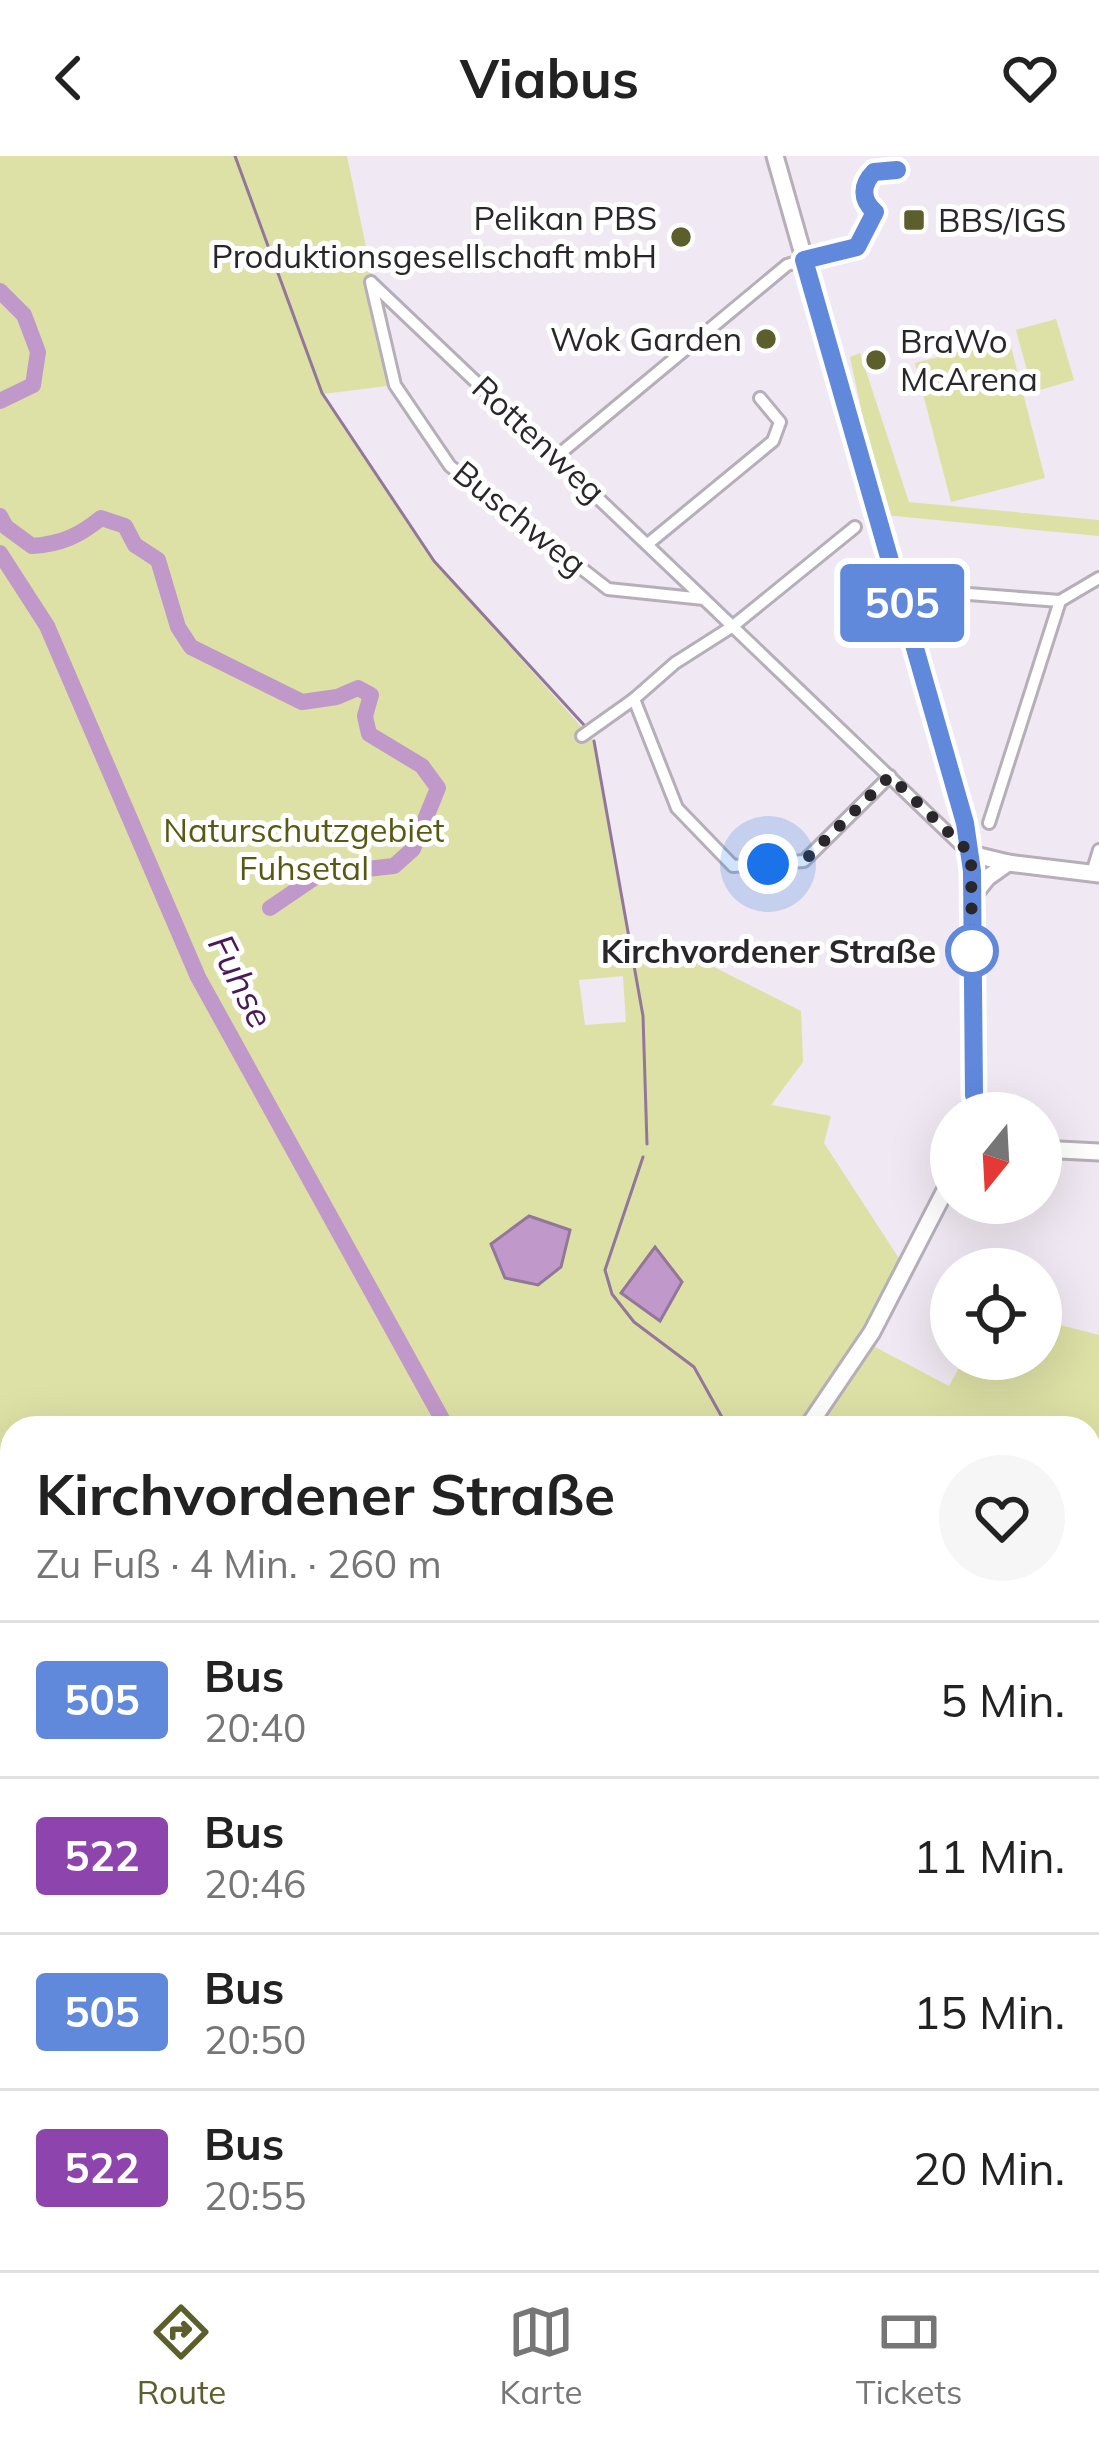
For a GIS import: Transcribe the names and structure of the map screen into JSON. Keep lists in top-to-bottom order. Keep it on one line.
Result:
{"streets":{"street":["Rottenweg","Buschweg"]},"crossings":[["Rottenweg","Buschweg"]],"water":["Fuhse"],"parks":["Naturschutzgebiet Fuhsetal"],"places":{"transit":["BBS/IGS"],"other":["Pelikan PBS Produktionsgesellschaft mbH","Wok Garden","BraWo McArena","Kirchvordener Straße"]},"lines":["bus line 505"],"north":"bottom","page":{"header":"Viabus","on_map":"505","heading":["Kirchvordener Straße","Zu Fuß · 4 Min. · 260 m"],"list":[{"mark":"505","name":"Bus","note":"20:40","value":"5 Min."},{"mark":"522","name":"Bus","note":"20:46","value":"11 Min."},{"mark":"505","name":"Bus","note":"20:50","value":"15 Min."},{"mark":"522","name":"Bus","note":"20:55","value":"20 Min."}],"tabs":["Route","Karte","Tickets"]}}
